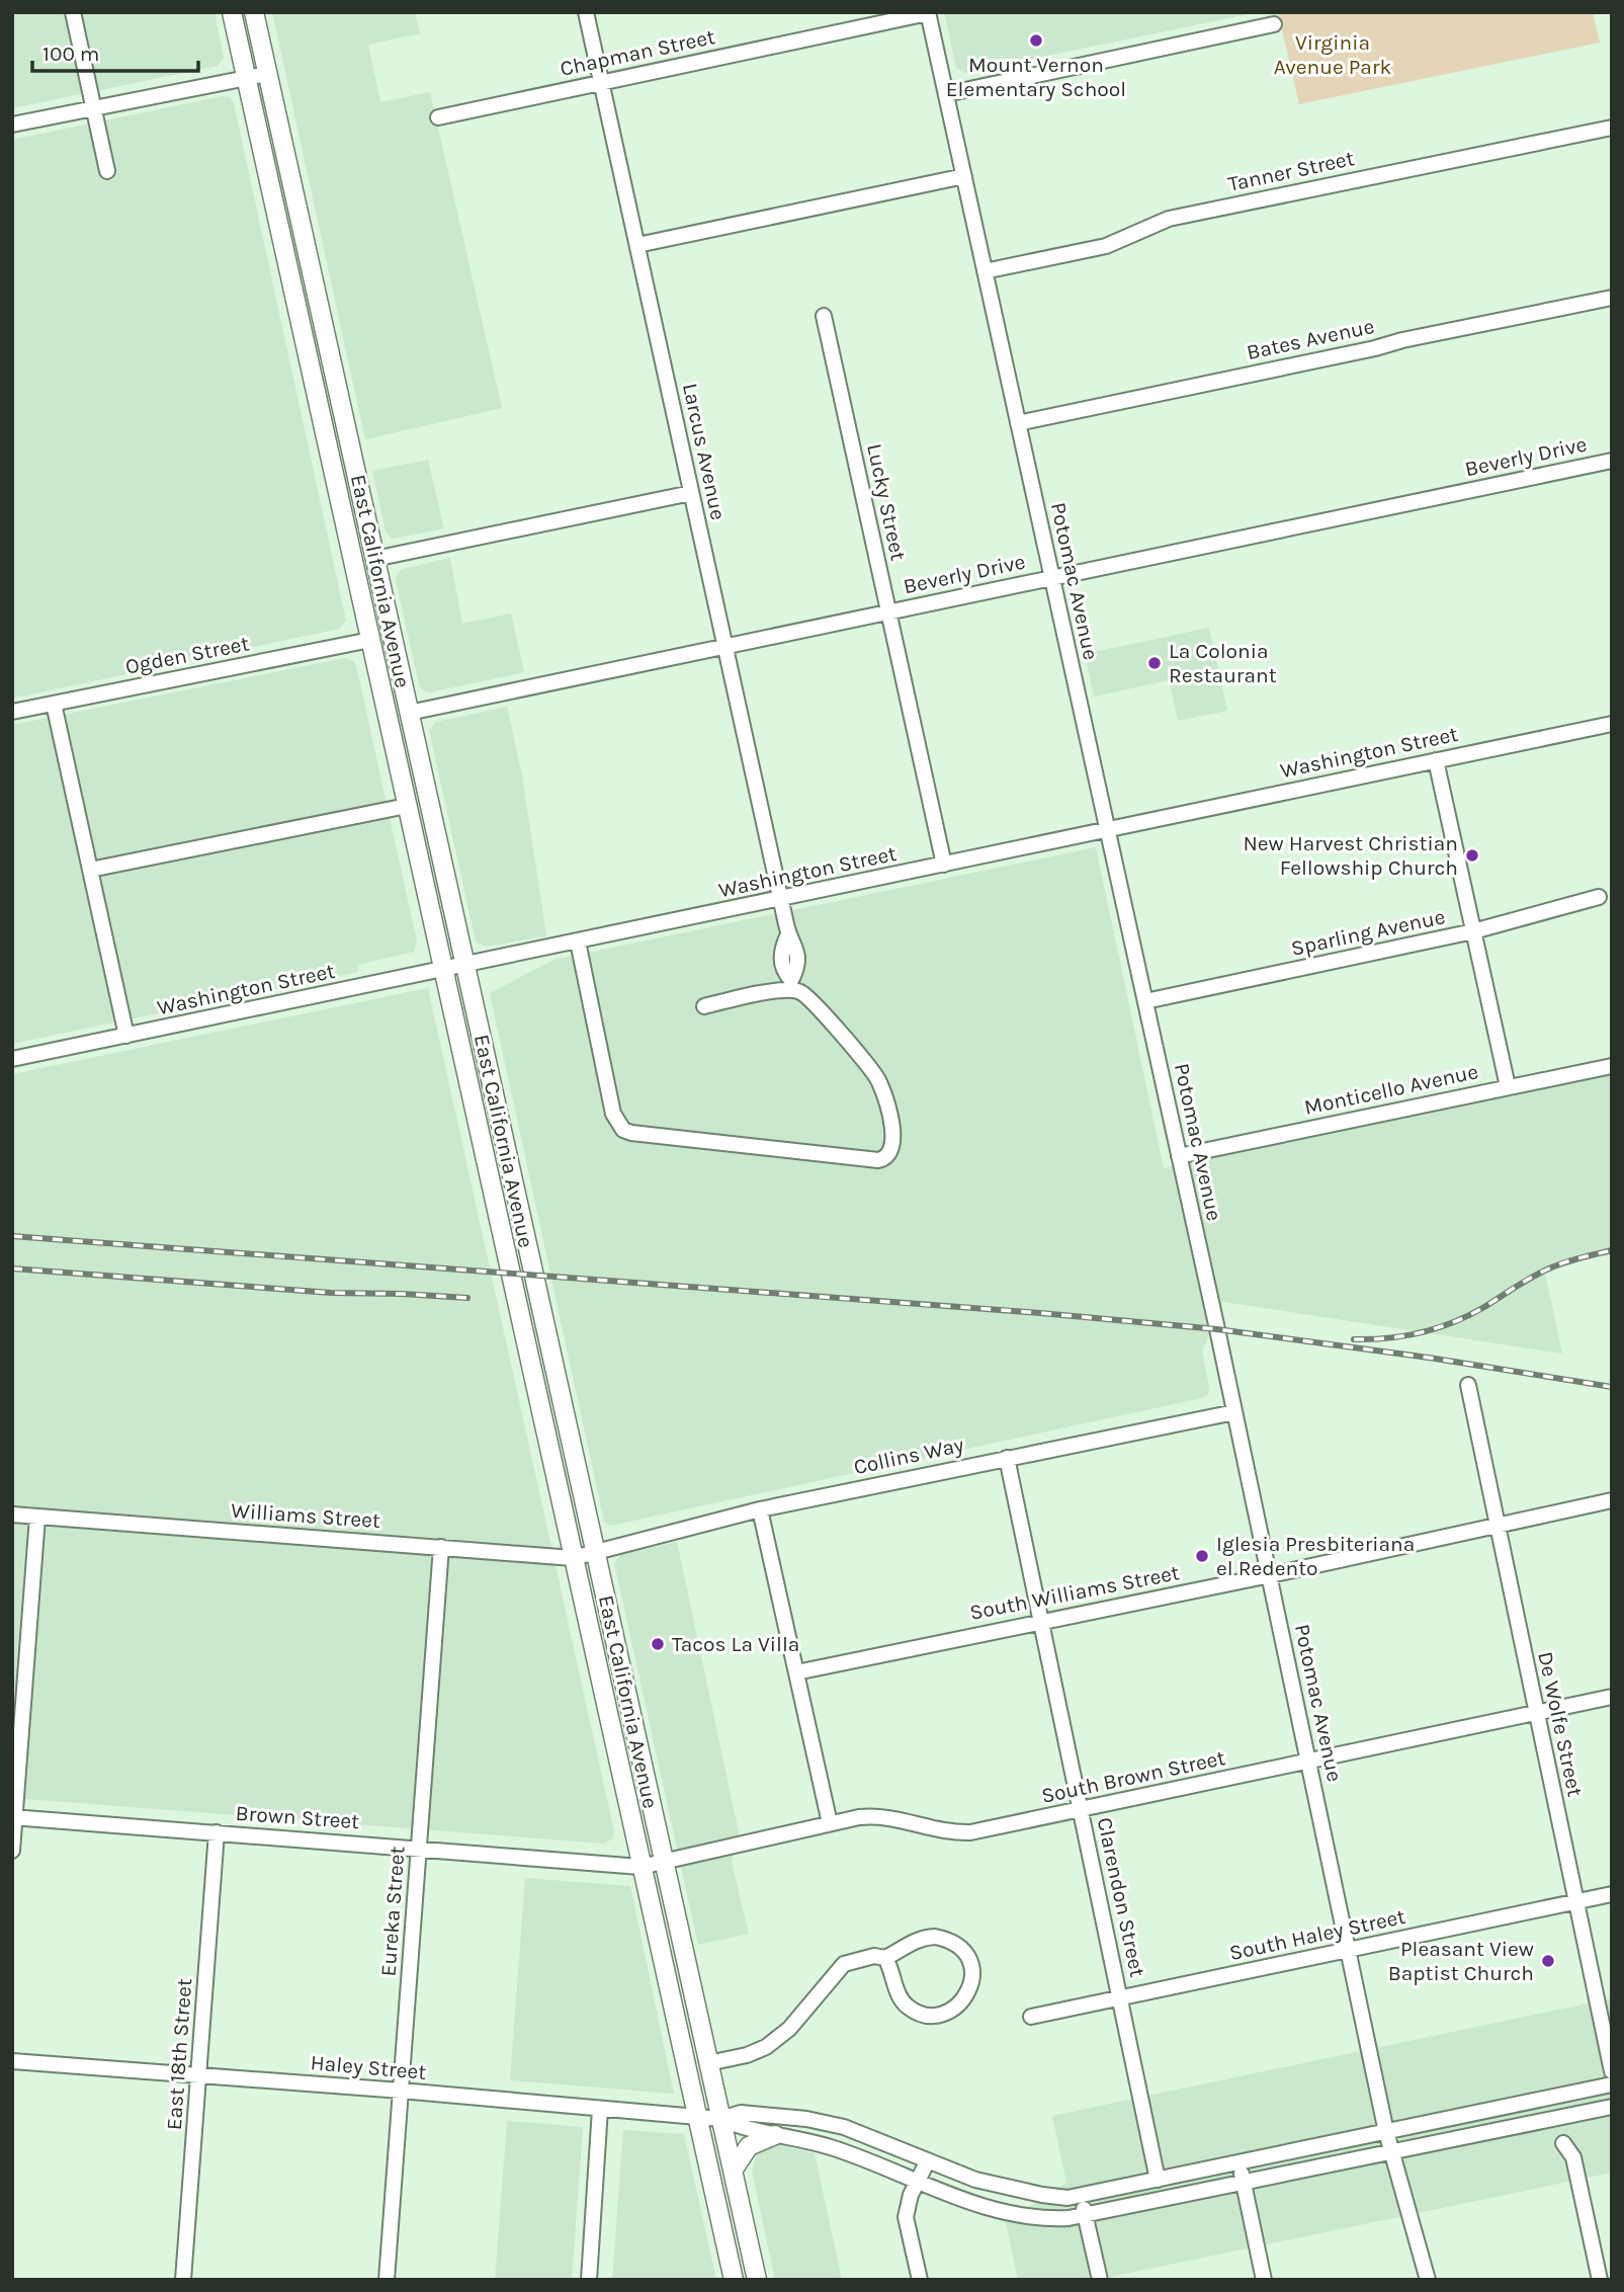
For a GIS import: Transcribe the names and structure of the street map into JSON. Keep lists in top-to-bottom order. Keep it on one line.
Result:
{"streets":{"main road":["East California Avenue"],"street":["Chapman Street","Tanner Street","Bates Avenue","Larcus Avenue","Beverly Drive","Lucky Street","Potomac Avenue","Ogden Street","Washington Street","Sparling Avenue","Monticello Avenue","Collins Way","Williams Street","South Williams Street","De Wolfe Street","South Brown Street","Brown Street","Clarendon Street","Eureka Street","South Haley Street","East 18th Street","Haley Street"]},"crossings":[["Chapman Street","Larcus Avenue"],["Chapman Street","Potomac Avenue"],["Tanner Street","Potomac Avenue"],["Bates Avenue","Potomac Avenue"],["Larcus Avenue","Beverly Drive"],["Larcus Avenue","Washington Street"],["Beverly Drive","Lucky Street"],["Beverly Drive","East California Avenue"],["Beverly Drive","Potomac Avenue"],["Lucky Street","Washington Street"],["East California Avenue","Ogden Street"],["East California Avenue","Washington Street"],["East California Avenue","Collins Way"],["East California Avenue","Williams Street"],["East California Avenue","South Brown Street"],["East California Avenue","Brown Street"],["East California Avenue","Haley Street"],["Potomac Avenue","Washington Street"],["Potomac Avenue","Sparling Avenue"],["Potomac Avenue","Monticello Avenue"],["Potomac Avenue","Collins Way"],["Potomac Avenue","South Williams Street"],["Potomac Avenue","South Brown Street"],["Potomac Avenue","South Haley Street"],["Collins Way","Williams Street"],["Collins Way","Clarendon Street"],["Williams Street","Eureka Street"],["South Williams Street","De Wolfe Street"],["South Williams Street","Clarendon Street"],["De Wolfe Street","South Brown Street"],["De Wolfe Street","South Haley Street"],["South Brown Street","Brown Street"],["South Brown Street","Clarendon Street"],["Brown Street","Eureka Street"],["Brown Street","East 18th Street"],["Clarendon Street","South Haley Street"],["Eureka Street","Haley Street"],["East 18th Street","Haley Street"]],"parks":["Virginia Avenue Park"],"places":["Mount Vernon Elementary School","La Colonia Restaurant","New Harvest Christian Fellowship Church","Iglesia Presbiteriana el Redento","Tacos La Villa","Pleasant View Baptist Church"],"scale_bar":"100 m"}
